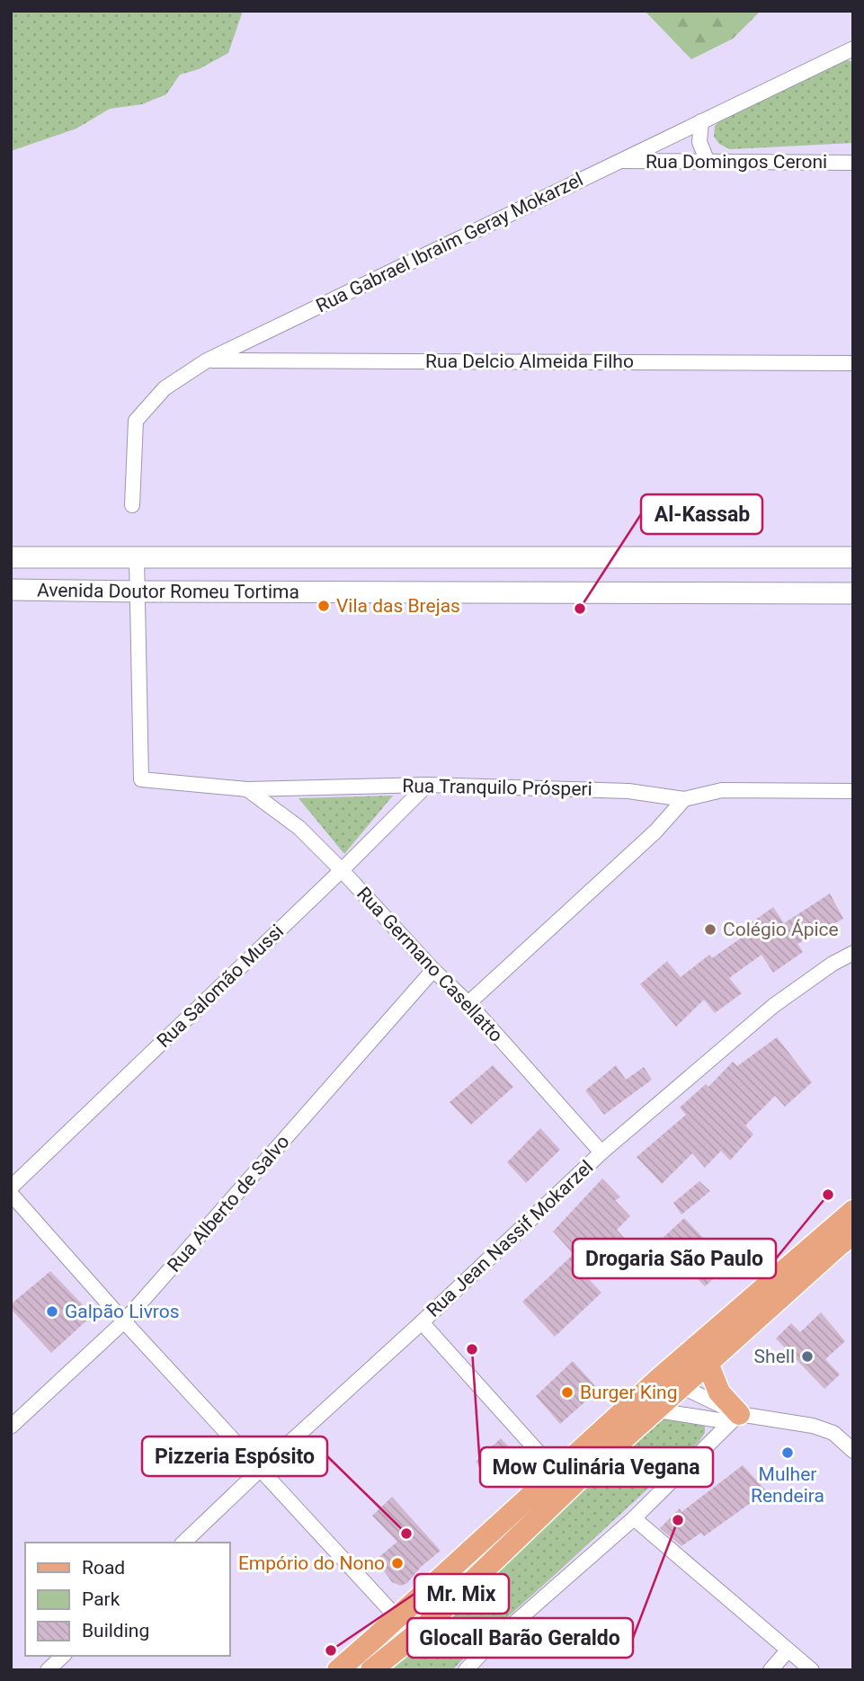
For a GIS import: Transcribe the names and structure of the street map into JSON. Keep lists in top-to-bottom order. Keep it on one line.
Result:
{"streets":{"main road":["Avenida Doutor Romeu Tortima"],"street":["Rua Domingos Ceroni","Rua Gabrael Ibraim Geray Mokarzel","Rua Delcio Almeida Filho","Rua Tranquilo Prósperi","Rua Germano Casellatto","Rua Salomão Mussi","Rua Alberto de Salvo","Rua Jean Nassif Mokarzel"]},"crossings":[["Rua Domingos Ceroni","Rua Gabrael Ibraim Geray Mokarzel"],["Rua Gabrael Ibraim Geray Mokarzel","Rua Delcio Almeida Filho"],["Avenida Doutor Romeu Tortima","Rua Tranquilo Prósperi"],["Rua Tranquilo Prósperi","Rua Germano Casellatto"],["Rua Tranquilo Prósperi","Rua Salomão Mussi"],["Rua Germano Casellatto","Rua Salomão Mussi"],["Rua Germano Casellatto","Rua Alberto de Salvo"],["Rua Germano Casellatto","Rua Jean Nassif Mokarzel"]],"places":["Vila das Brejas","Al-Kassab","Colégio Ápice","Drogaria São Paulo","Galpão Livros","Mow Culinária Vegana","Shell","Burger King","Mulher Rendeira","Glocall Barão Geraldo","Pizzeria Espósito","Empório do Nono","Mr. Mix"],"legend":["Road","Park","Building"]}
